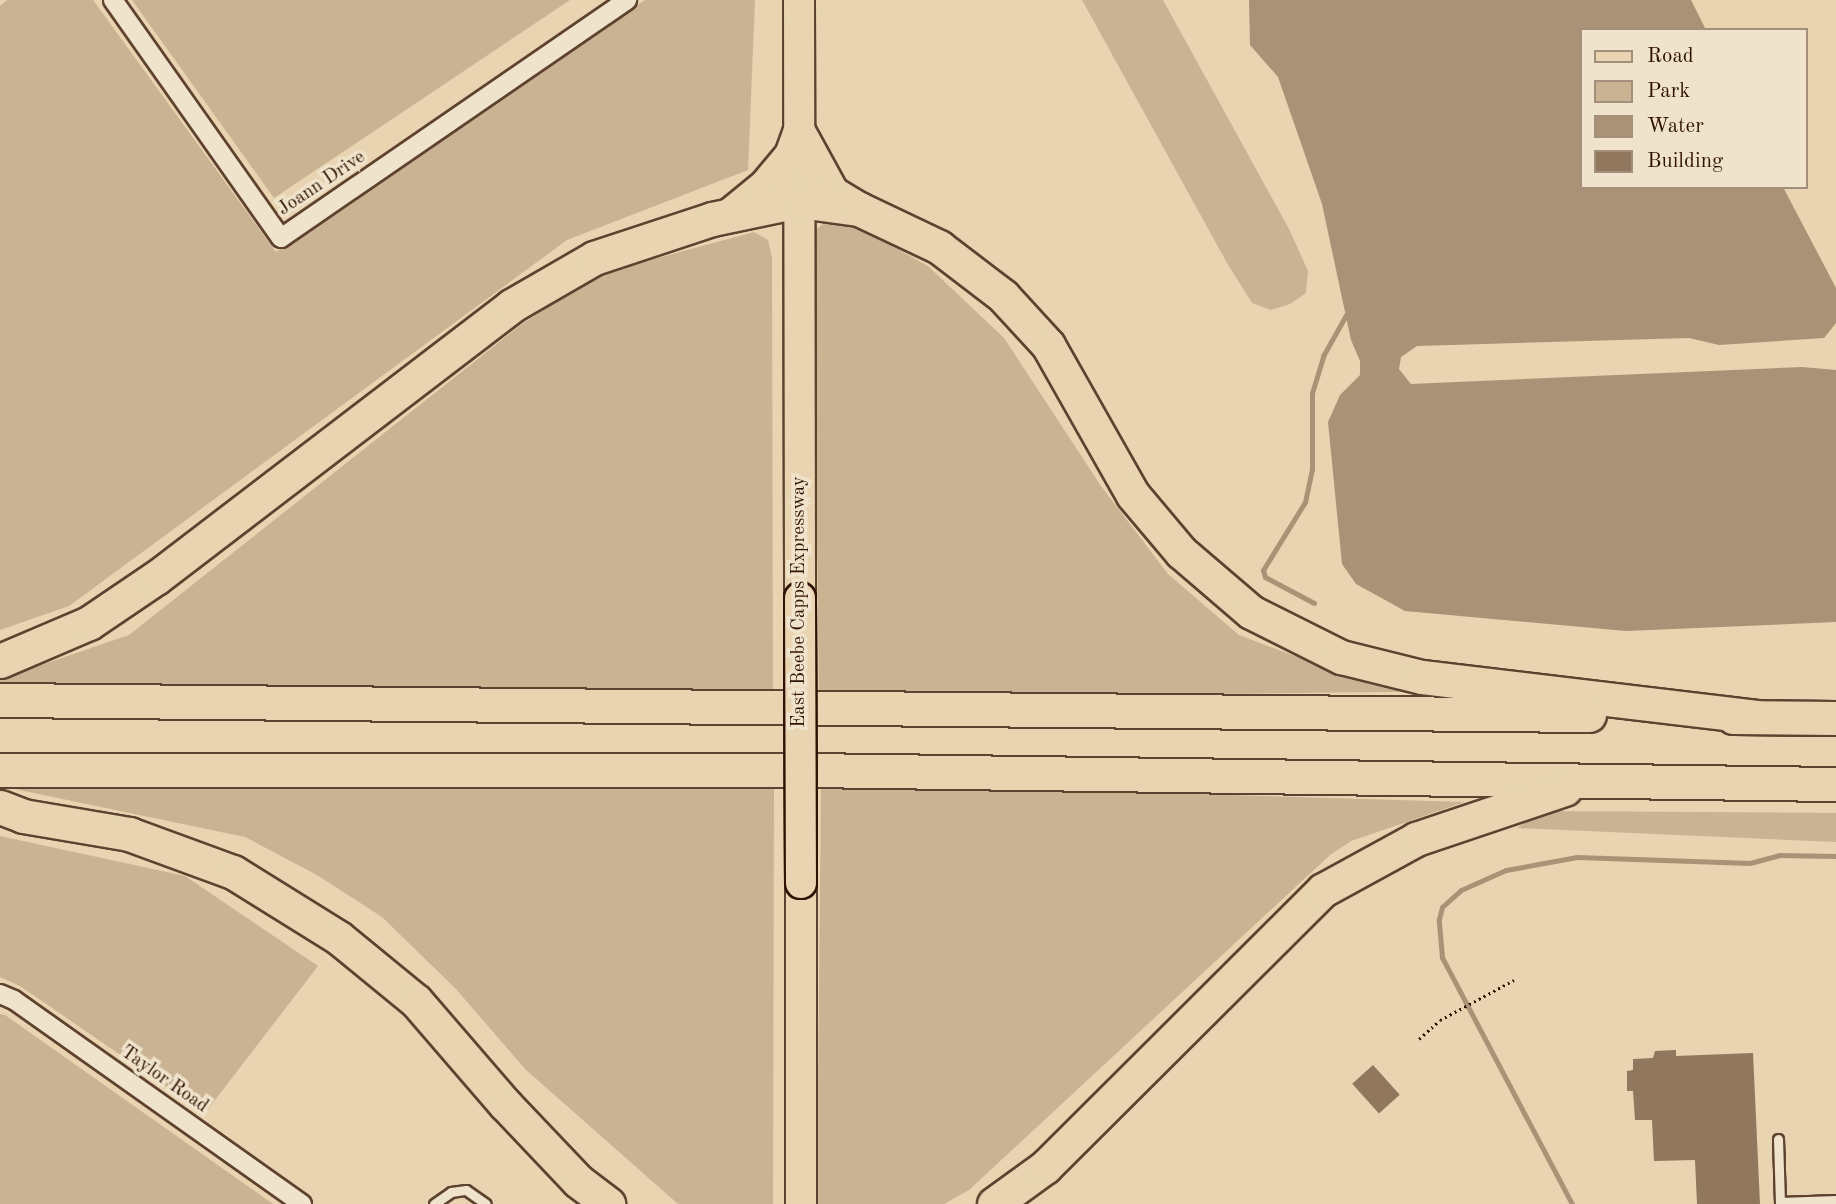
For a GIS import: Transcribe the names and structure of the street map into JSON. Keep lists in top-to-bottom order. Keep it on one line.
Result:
{"streets":{"main road":["East Beebe Capps Expressway"],"street":["Joann Drive","Taylor Road"]},"legend":["Road","Park","Water","Building"]}
